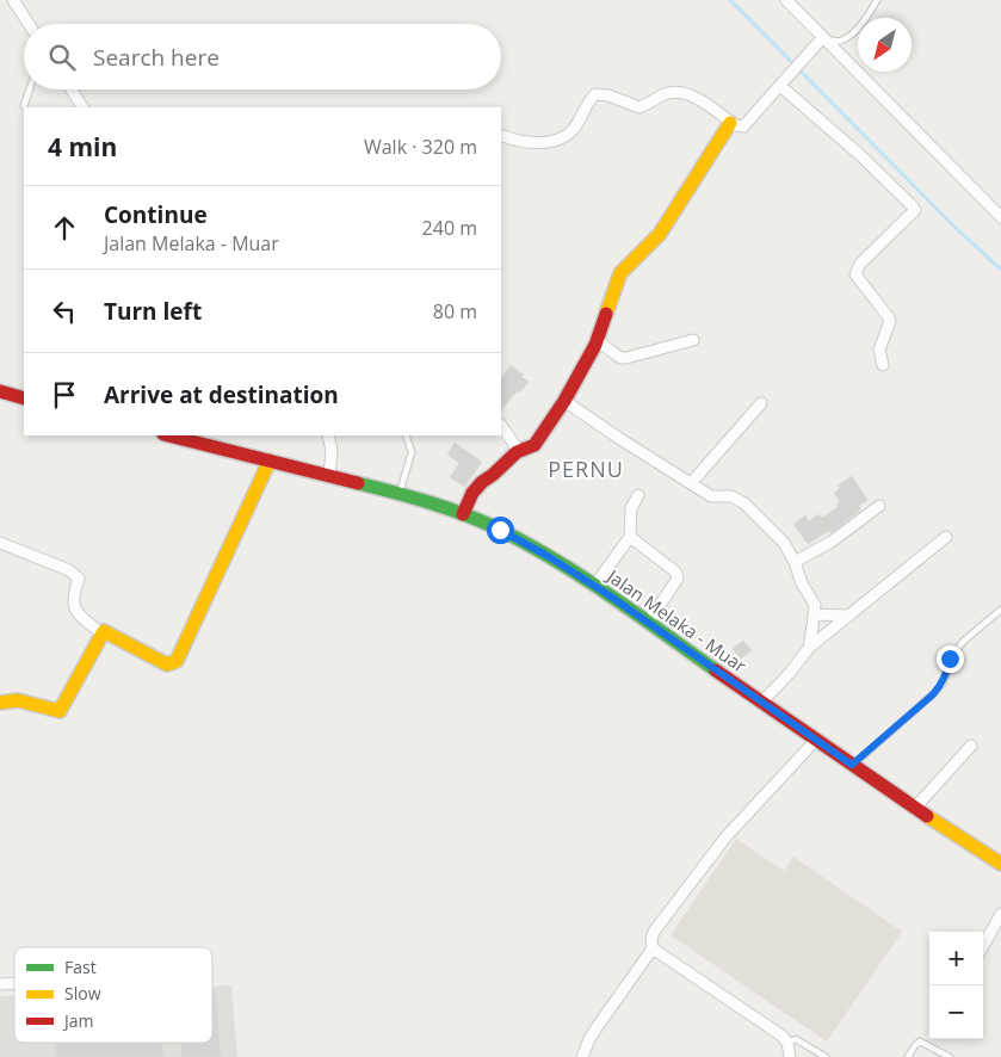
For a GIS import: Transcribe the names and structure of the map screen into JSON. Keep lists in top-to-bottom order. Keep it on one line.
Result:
{"streets":{"main road":["Jalan Melaka - Muar"]},"districts":["PERNU"],"legend":["Fast","Slow","Jam"],"north":"bottom left","page":{"search":"Search here","heading":["4 min","Walk · 320 m"],"list":[["Continue","Jalan Melaka - Muar","240 m"],["Turn left","80 m"],"Arrive at destination"],"map_buttons":["+","−"]}}
